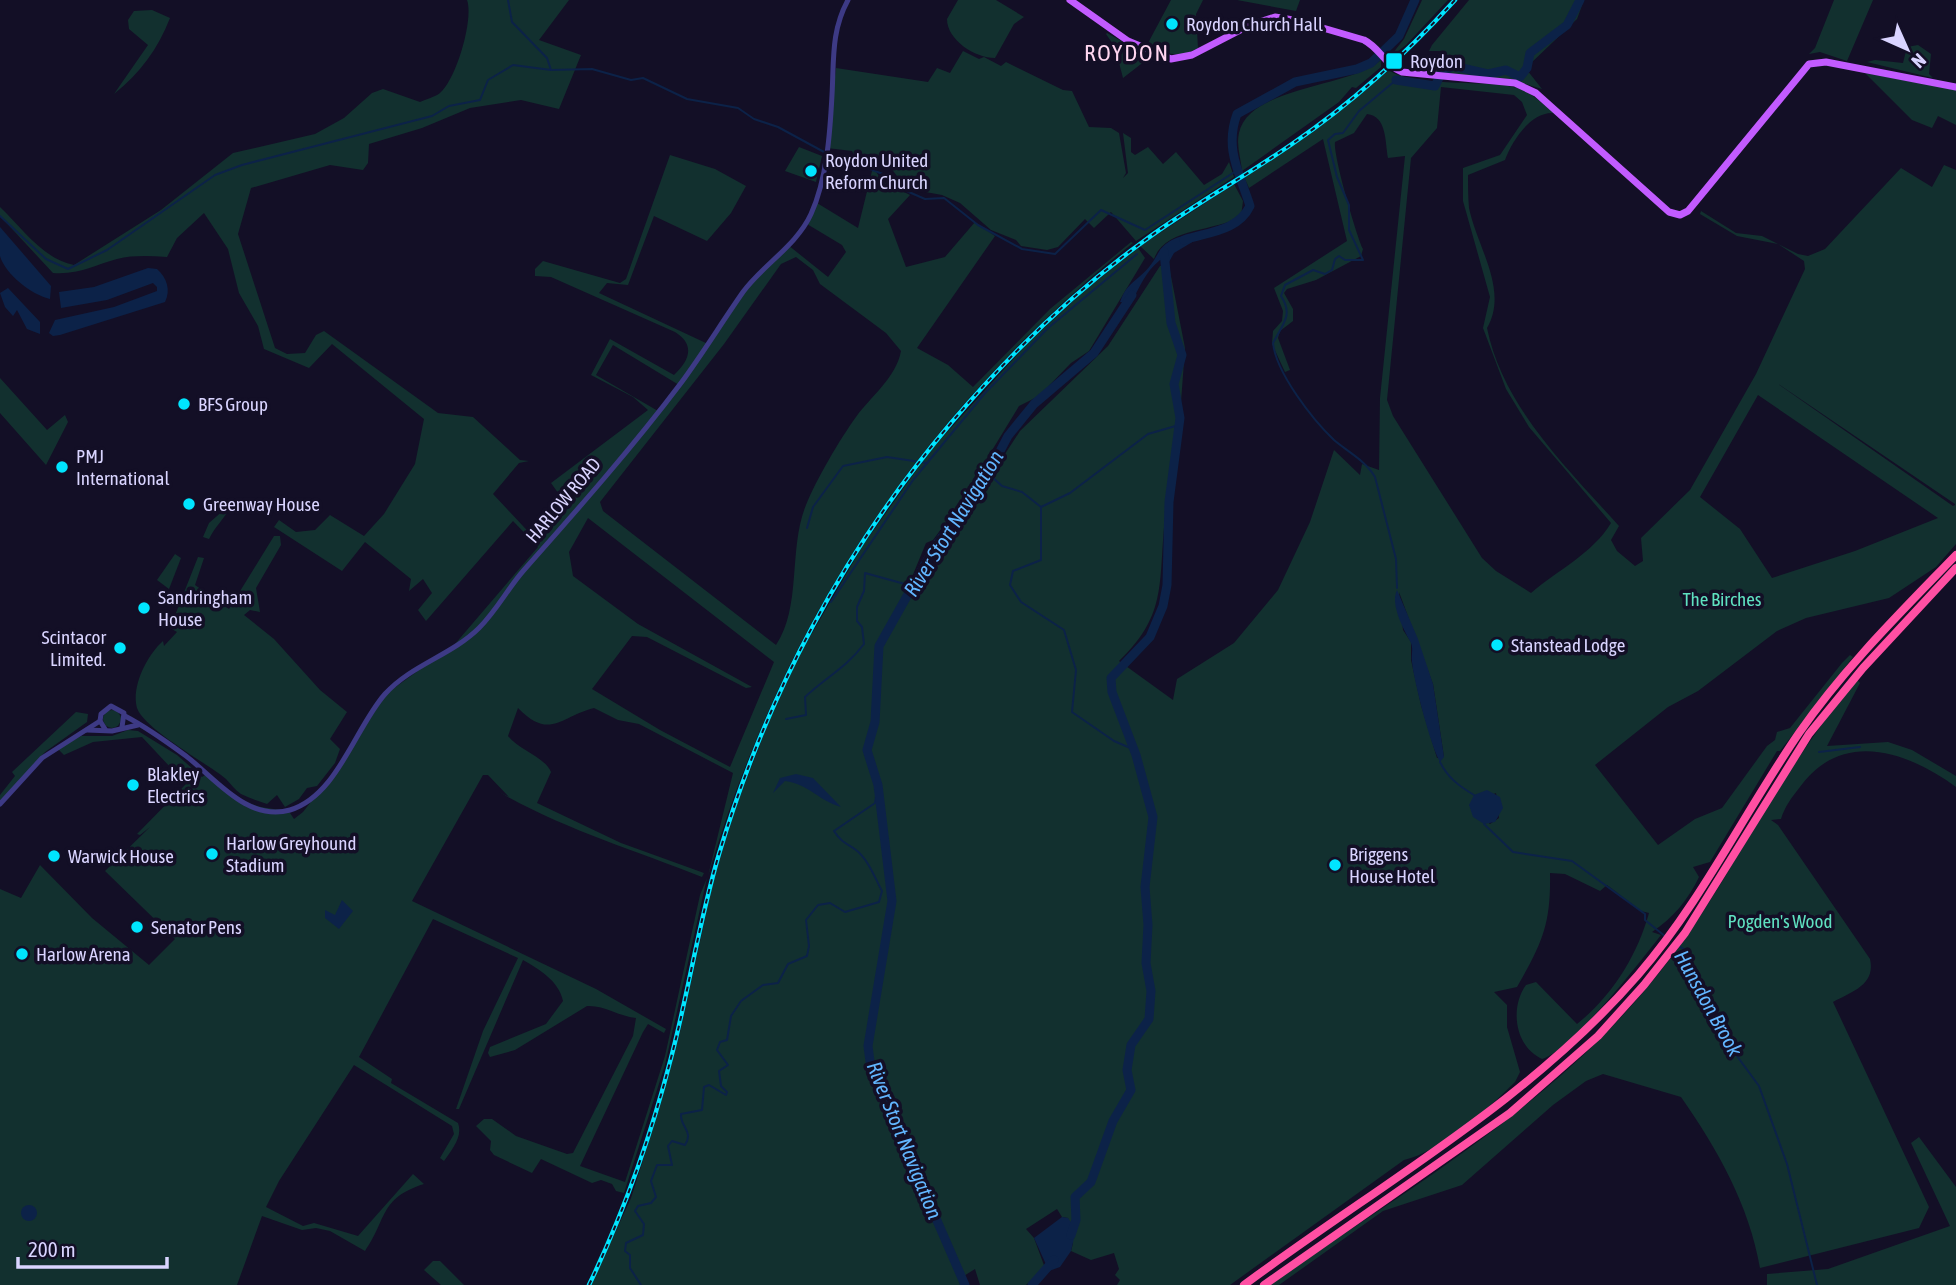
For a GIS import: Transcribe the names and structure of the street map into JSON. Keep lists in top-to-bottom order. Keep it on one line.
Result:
{"streets":{"street":["HARLOW ROAD"]},"districts":["ROYDON"],"water":["River Stort Navigation","Hunsdon Brook"],"parks":["The Birches","Pogden's Wood"],"places":{"other":["Roydon Church Hall","Roydon United Reform Church","BFS Group","PMJ International","Greenway House","Sandringham House","Stanstead Lodge","Scintacor Limited.","Blakley Electrics","Harlow Greyhound Stadium","Warwick House","Briggens House Hotel","Senator Pens","Harlow Arena"],"transit":["Roydon"]},"scale_bar":"200 m","north":"bottom right"}
